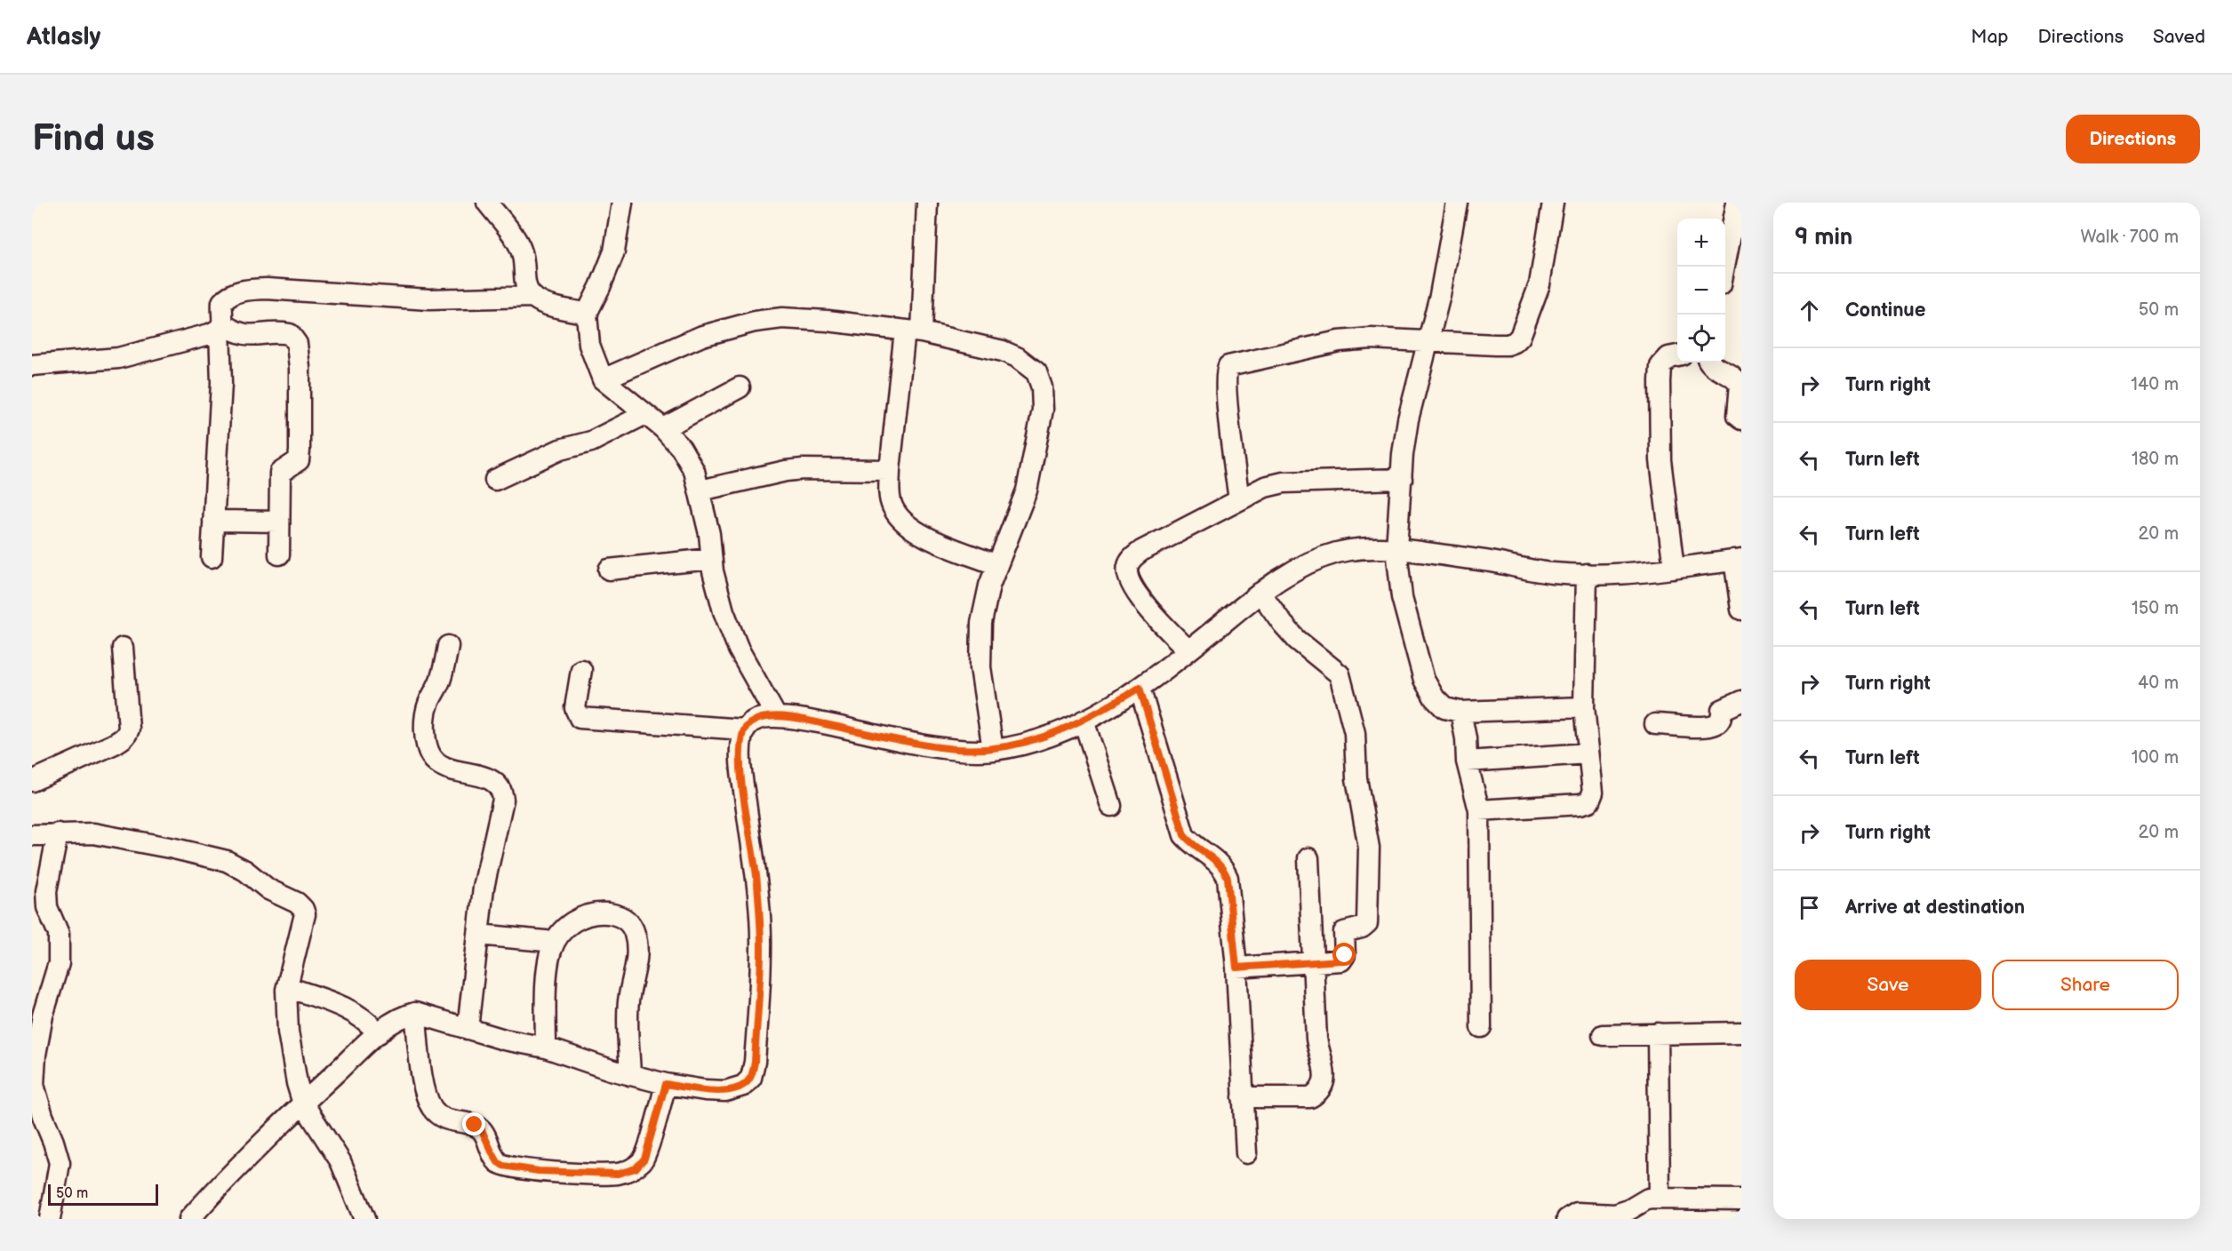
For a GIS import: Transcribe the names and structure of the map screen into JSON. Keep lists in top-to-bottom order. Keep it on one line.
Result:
{"scale_bar":"50 m","page":{"header":"Atlasly","nav":["Map","Directions","Saved"],"buttons":["Directions",["Save","Share"]],"title":"Find us","heading":["9 min","Walk · 700 m"],"map_buttons":["+","−"],"list":[["Continue","50 m"],["Turn right","140 m"],["Turn left","180 m"],["Turn left","20 m"],["Turn left","150 m"],["Turn right","40 m"],["Turn left","100 m"],["Turn right","20 m"],"Arrive at destination"],"scale":"50 m"}}
